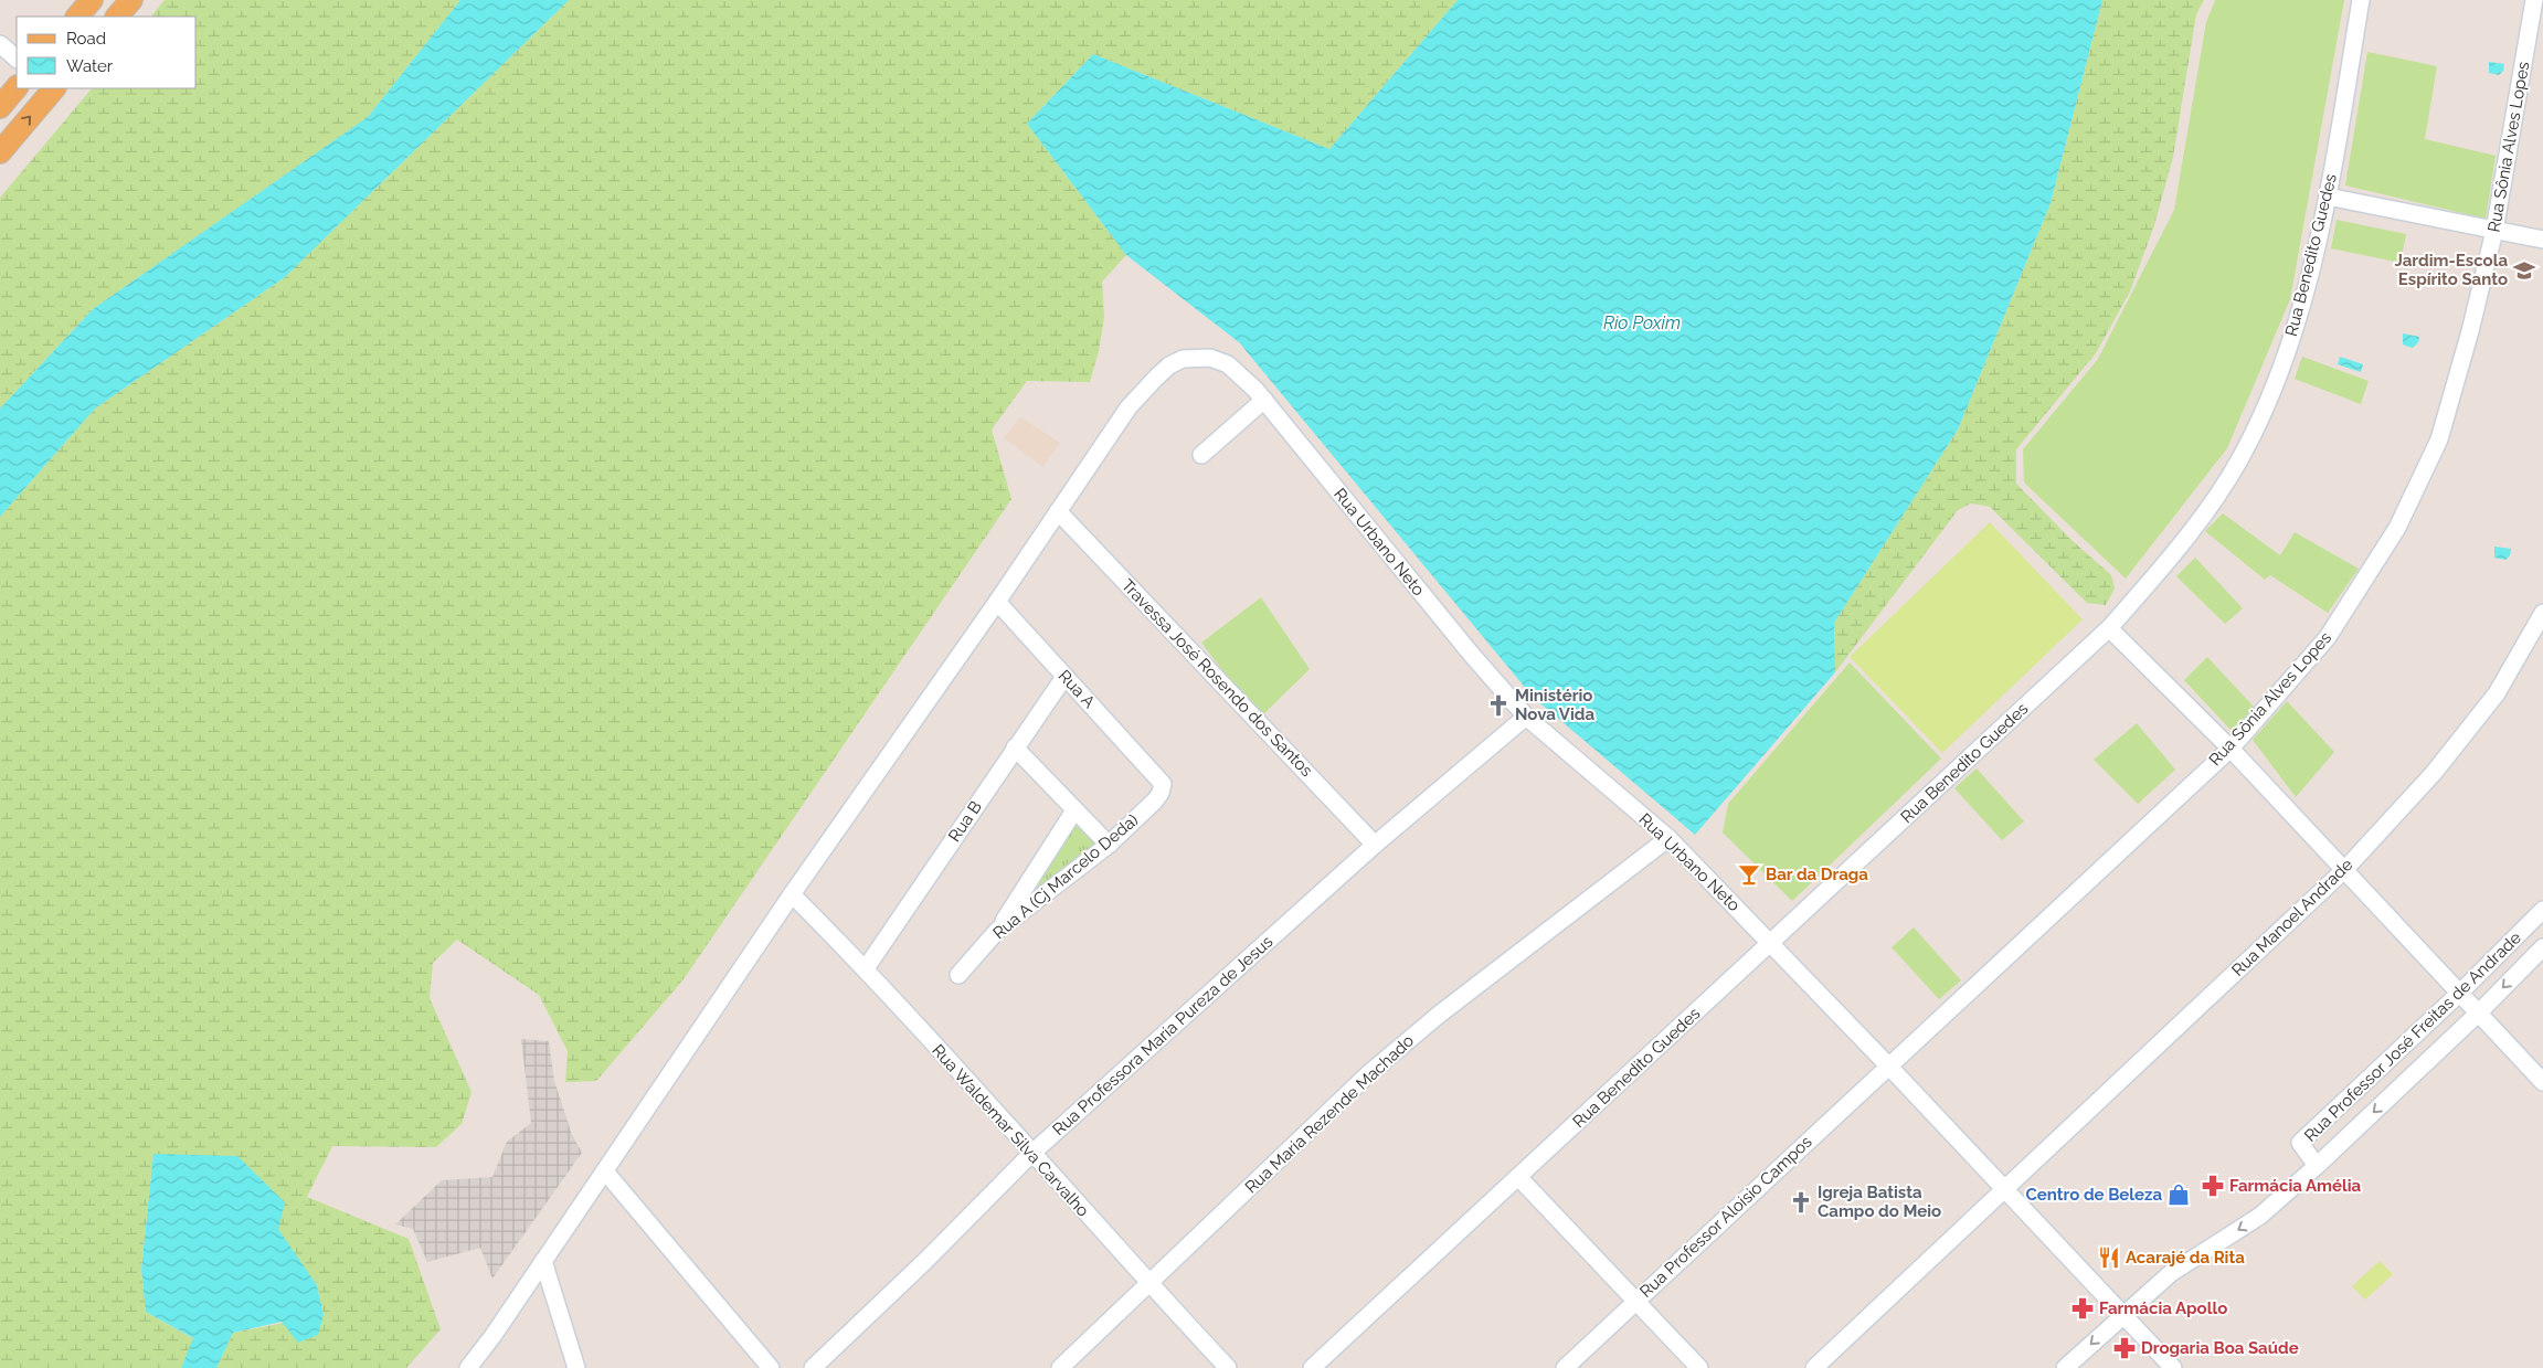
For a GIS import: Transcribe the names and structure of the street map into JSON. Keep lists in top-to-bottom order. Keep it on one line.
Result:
{"streets":{"street":["Rua Sônia Alves Lopes","Rua Benedito Guedes","Rua Urbano Neto","Travessa José Rosendo dos Santos","Rua A","Rua B","Rua A (Cj Marcelo Deda)","Rua Manoel Andrade","Rua Professora Maria Pureza de Jesus","Rua Professor José Freitas de Andrade","Rua Maria Rezende Machado","Rua Waldemar Silva Carvalho","Rua Professor Aloisio Campos"]},"crossings":[["Rua Sônia Alves Lopes","Rua Urbano Neto"],["Rua Sônia Alves Lopes","Rua Professor Aloisio Campos"],["Rua Benedito Guedes","Rua Urbano Neto"],["Rua Urbano Neto","Travessa José Rosendo dos Santos"],["Rua Urbano Neto","Rua Manoel Andrade"],["Rua Urbano Neto","Rua Professora Maria Pureza de Jesus"],["Rua Urbano Neto","Rua Professor José Freitas de Andrade"],["Rua Urbano Neto","Rua Maria Rezende Machado"],["Rua Urbano Neto","Rua Professor Aloisio Campos"],["Travessa José Rosendo dos Santos","Rua Professora Maria Pureza de Jesus"],["Rua A","Rua B"],["Rua A","Rua A (Cj Marcelo Deda)"],["Rua B","Rua Waldemar Silva Carvalho"],["Rua Professora Maria Pureza de Jesus","Rua Waldemar Silva Carvalho"],["Rua Maria Rezende Machado","Rua Waldemar Silva Carvalho"]],"one_way":["Rua Professor José Freitas de Andrade"],"water":["Rio Poxim"],"places":{"school or university":["Jardim-Escola Espírito Santo"],"church":["Ministério Nova Vida","Igreja Batista Campo do Meio"],"bar":["Bar da Draga"],"pharmacy":["Farmácia Amélia","Farmácia Apollo","Drogaria Boa Saúde"],"shop":["Centro de Beleza"],"restaurant":["Acarajé da Rita"]},"legend":["Road","Water"]}
